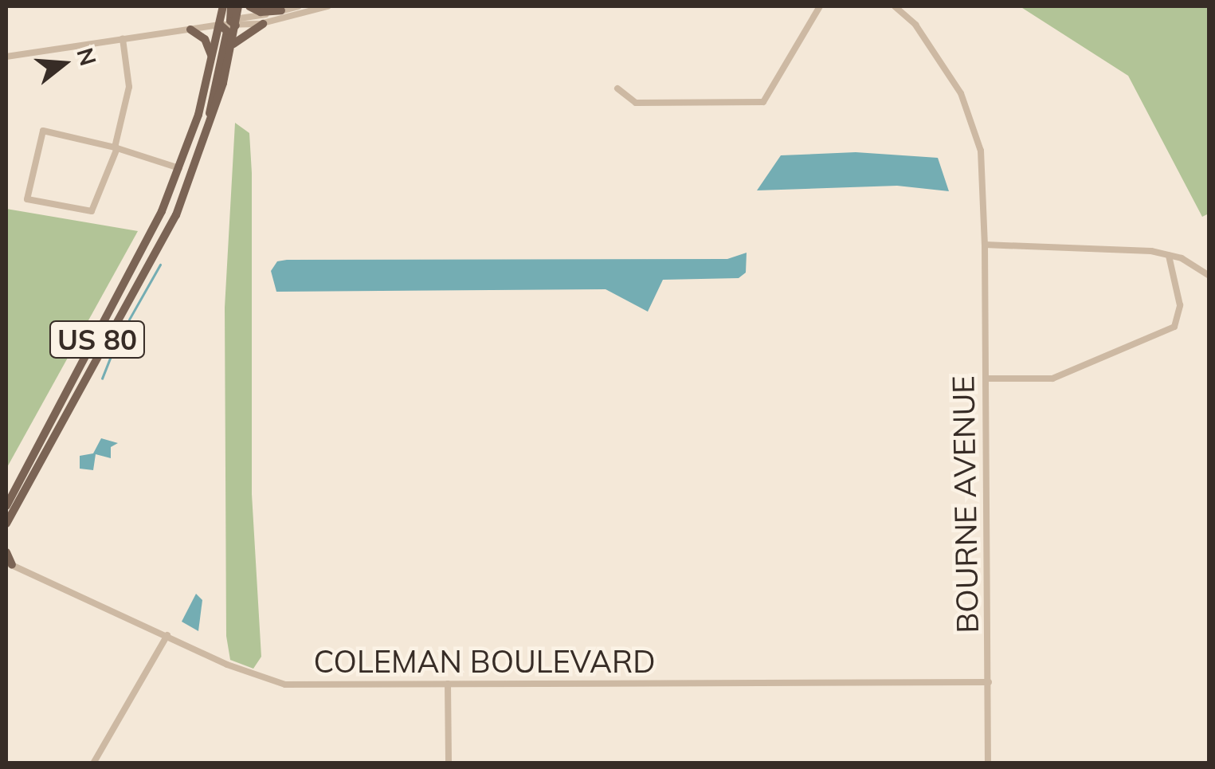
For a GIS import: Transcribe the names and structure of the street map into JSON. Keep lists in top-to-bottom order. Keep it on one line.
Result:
{"streets":{"main road":["US 80"],"street":["BOURNE AVENUE","COLEMAN BOULEVARD"]},"crossings":[["BOURNE AVENUE","COLEMAN BOULEVARD"]],"north":"right"}
